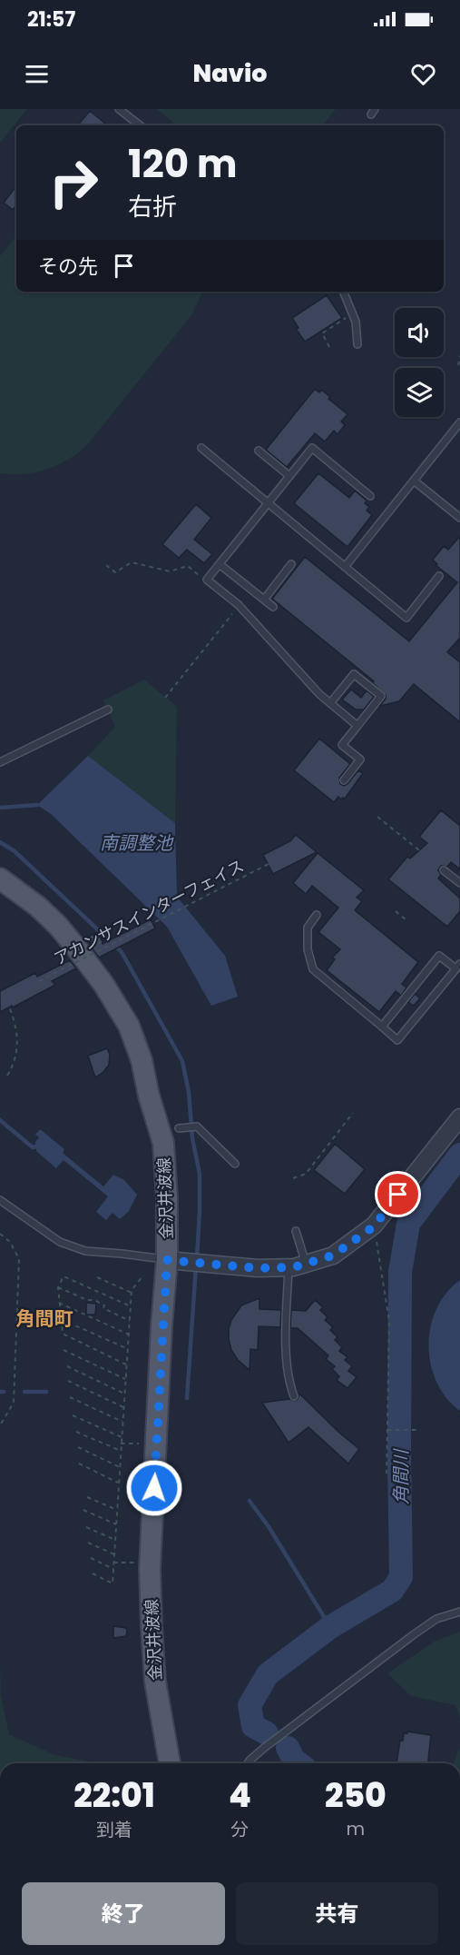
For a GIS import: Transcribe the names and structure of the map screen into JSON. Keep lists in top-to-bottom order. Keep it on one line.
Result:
{"streets":{"main road":["金沢井波線"],"path":["アカンサスインターフェイス"]},"districts":["角間町"],"water":["南調整池","角間川"],"page":{"status":"21:57","header":"Navio","turn":["120 m","右折"],"then":"その先","eta":["22:01","到着","4","分","250","m"],"buttons":["終了","共有"]}}
